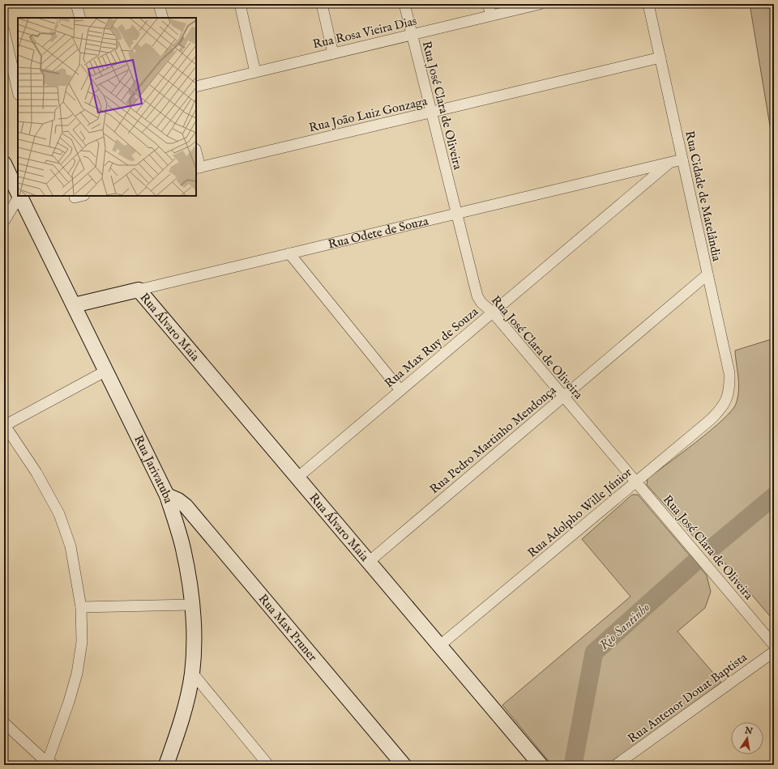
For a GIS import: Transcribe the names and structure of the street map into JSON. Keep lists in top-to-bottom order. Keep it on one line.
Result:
{"streets":{"street":["Rua Rosa Vieira Dias","Rua José Clara de Oliveira","Rua João Luiz Gonzaga","Rua Cidade de Matelândia","Rua Odete de Souza","Rua Álvaro Maia","Rua Max Ruy de Souza","Rua Pedro Martinho Mendonça","Rua Jarivatuba","Rua Adolpho Wille Júnior","Rua Max Pruner","Rua Antenor Douat Baptista"]},"crossings":[["Rua Rosa Vieira Dias","Rua José Clara de Oliveira"],["Rua José Clara de Oliveira","Rua João Luiz Gonzaga"],["Rua José Clara de Oliveira","Rua Odete de Souza"],["Rua José Clara de Oliveira","Rua Max Ruy de Souza"],["Rua José Clara de Oliveira","Rua Pedro Martinho Mendonça"],["Rua José Clara de Oliveira","Rua Adolpho Wille Júnior"],["Rua João Luiz Gonzaga","Rua Cidade de Matelândia"],["Rua Cidade de Matelândia","Rua Odete de Souza"],["Rua Cidade de Matelândia","Rua Pedro Martinho Mendonça"],["Rua Cidade de Matelândia","Rua Adolpho Wille Júnior"],["Rua Odete de Souza","Rua Álvaro Maia"],["Rua Odete de Souza","Rua Max Ruy de Souza"],["Rua Odete de Souza","Rua Jarivatuba"],["Rua Álvaro Maia","Rua Max Ruy de Souza"],["Rua Álvaro Maia","Rua Pedro Martinho Mendonça"],["Rua Álvaro Maia","Rua Adolpho Wille Júnior"],["Rua Jarivatuba","Rua Max Pruner"]],"water":["Rio Santinho"],"north":"top"}
